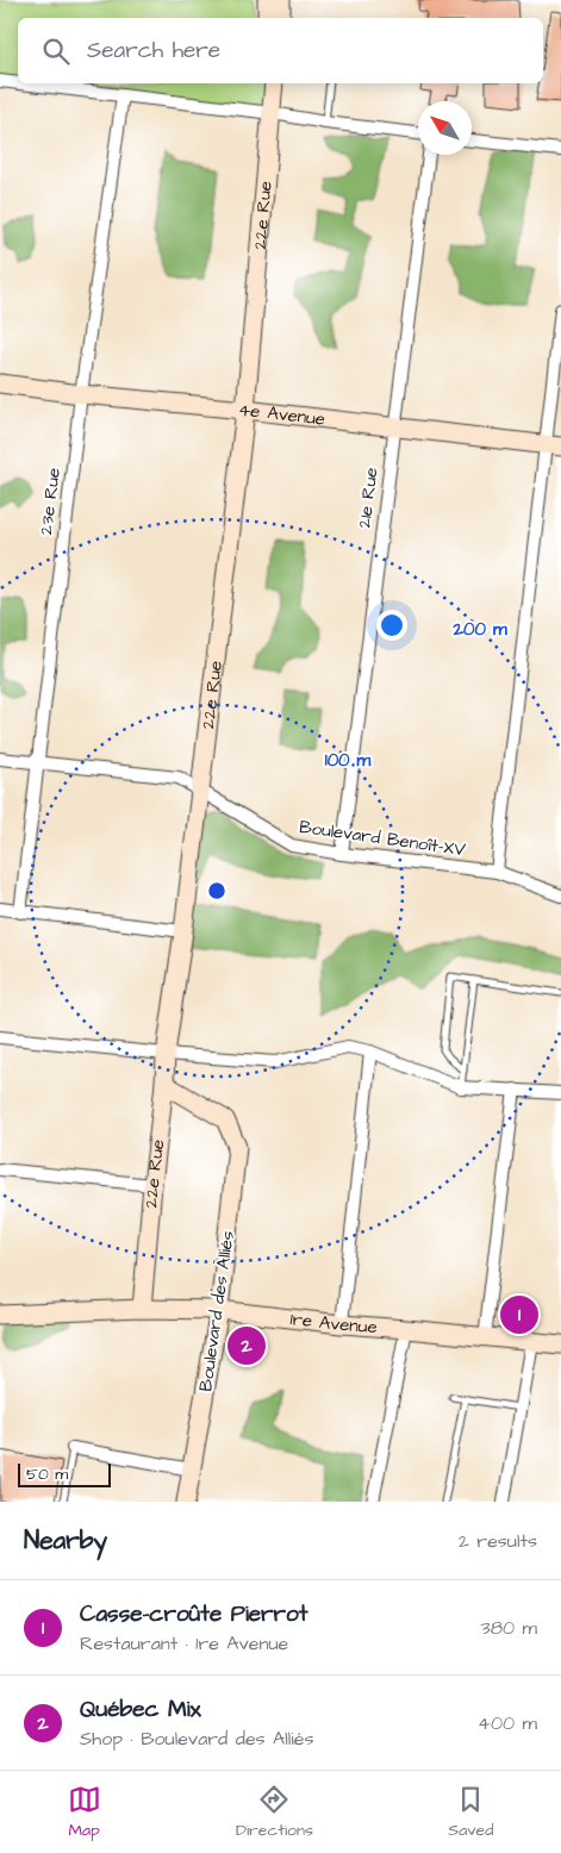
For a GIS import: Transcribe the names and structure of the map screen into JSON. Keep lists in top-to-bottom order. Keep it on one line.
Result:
{"streets":{"street":["22e Rue","4e Avenue","21e Rue","23e Rue","Boulevard Benoît-XV","Boulevard des Alliés","1re Avenue"]},"crossings":[["22e Rue","4e Avenue"],["22e Rue","Boulevard Benoît-XV"],["22e Rue","Boulevard des Alliés"],["22e Rue","1re Avenue"],["4e Avenue","21e Rue"],["4e Avenue","23e Rue"],["21e Rue","Boulevard Benoît-XV"],["23e Rue","Boulevard Benoît-XV"],["Boulevard des Alliés","1re Avenue"]],"scale_bar":"50 m","north":"top left","page":{"search":"Search here","pins":["1","2"],"scale":"50 m","heading":["Nearby","2 results"],"list":[{"mark":"1","name":"Casse-croûte Pierrot","note":"Restaurant · 1re Avenue","value":"380 m"},{"mark":"2","name":"Québec Mix","note":"Shop · Boulevard des Alliés","value":"400 m"}],"nav":["Map","Directions","Saved"]},"rings":["200 m","100 m"]}
